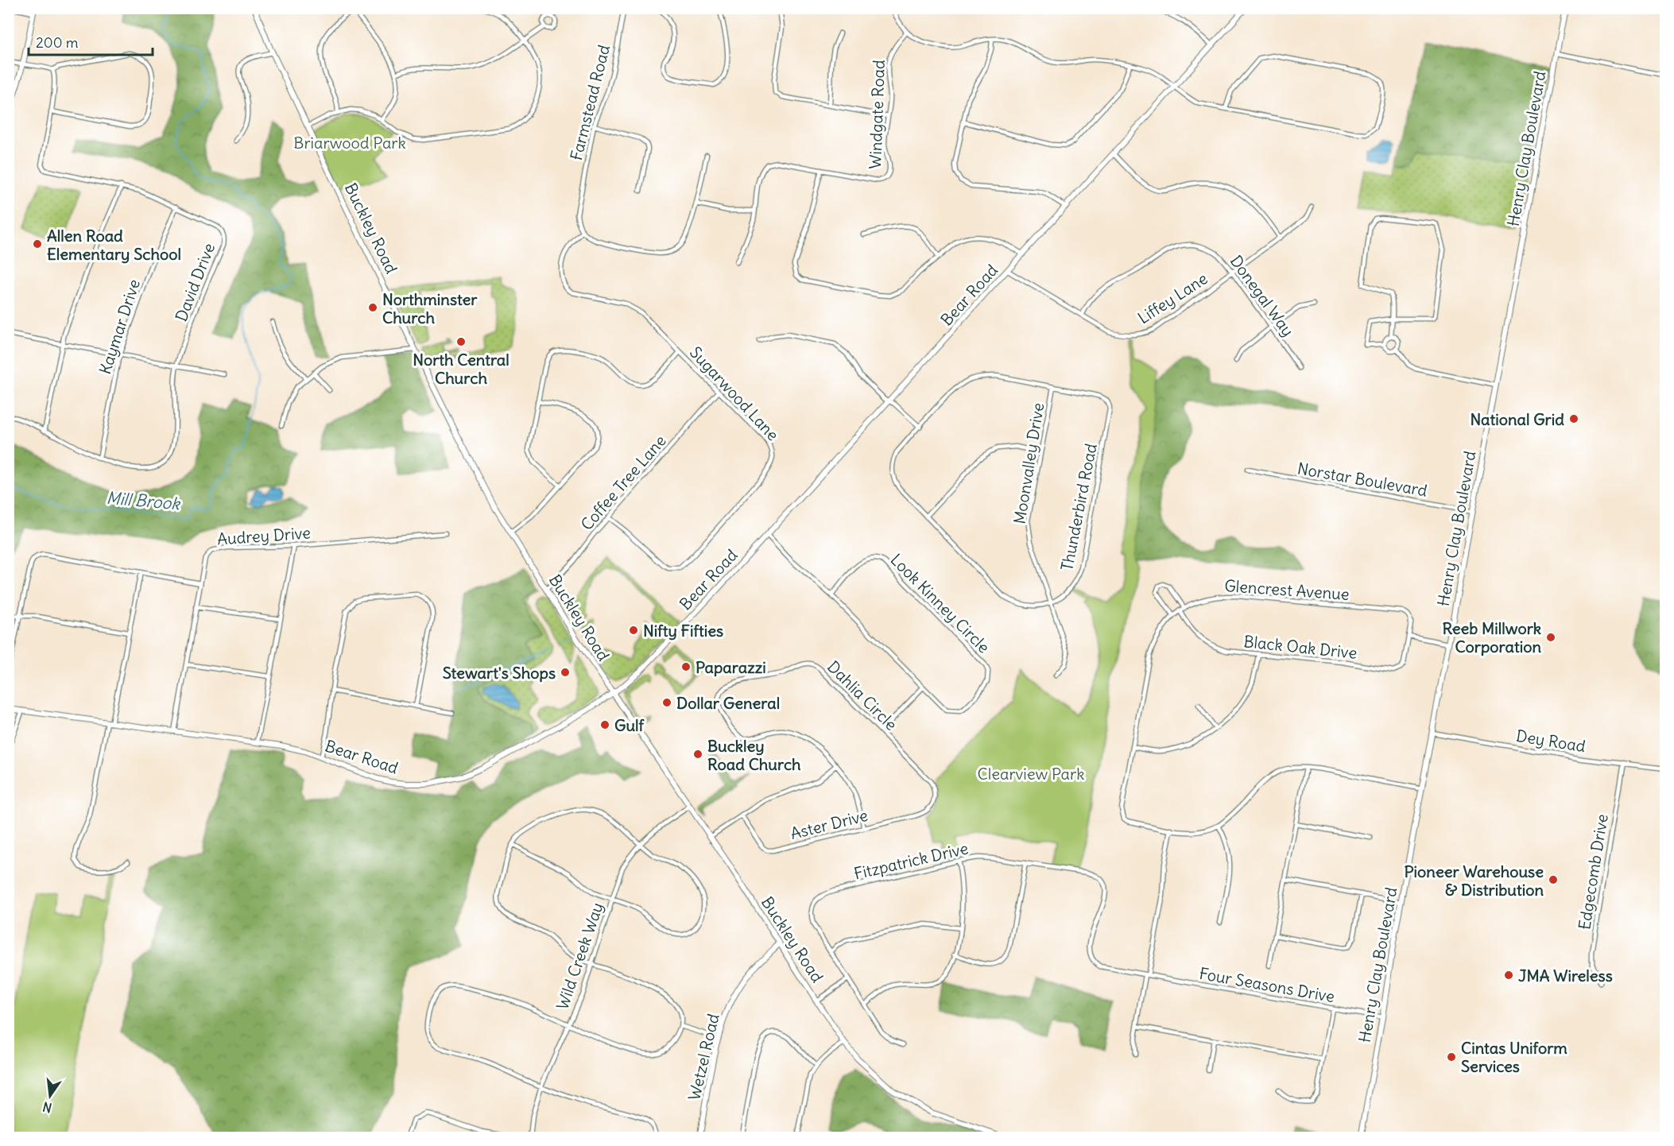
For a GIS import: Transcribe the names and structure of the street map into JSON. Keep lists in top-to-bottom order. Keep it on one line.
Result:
{"streets":{"main road":["Henry Clay Boulevard","Buckley Road","Bear Road","Wetzel Road"],"street":["Farmstead Road","Windgate Road","David Drive","Donegal Way","Liffey Lane","Kaymar Drive","Sugarwood Lane","Moonvalley Drive","Norstar Boulevard","Coffee Tree Lane","Thunderbird Road","Audrey Drive","Glencrest Avenue","Look Kinney Circle","Black Oak Drive","Dahlia Circle","Dey Road","Aster Drive","Fitzpatrick Drive","Edgecomb Drive","Wild Creek Way","Four Seasons Drive"]},"crossings":[["Farmstead Road","Sugarwood Lane"],["Henry Clay Boulevard","Norstar Boulevard"],["Henry Clay Boulevard","Dey Road"],["Henry Clay Boulevard","Four Seasons Drive"],["Buckley Road","Bear Road"],["Buckley Road","Coffee Tree Lane"],["Buckley Road","Wild Creek Way"],["Buckley Road","Wetzel Road"],["David Drive","Kaymar Drive"],["Bear Road","Liffey Lane"],["Bear Road","Audrey Drive"],["Bear Road","Look Kinney Circle"],["Donegal Way","Liffey Lane"],["Sugarwood Lane","Coffee Tree Lane"],["Moonvalley Drive","Thunderbird Road"],["Glencrest Avenue","Black Oak Drive"],["Dahlia Circle","Aster Drive"],["Dey Road","Edgecomb Drive"],["Fitzpatrick Drive","Four Seasons Drive"]],"water":["Mill Brook"],"parks":["Briarwood Park","Clearview Park"],"places":["Allen Road Elementary School","Northminster Church","North Central Church","National Grid","Nifty Fifties","Reeb Millwork Corporation","Paparazzi","Stewart's Shops","Dollar General","Gulf","Buckley Road Church","Pioneer Warehouse & Distribution","JMA Wireless","Cintas Uniform Services"],"scale_bar":"200 m","north":"bottom"}
